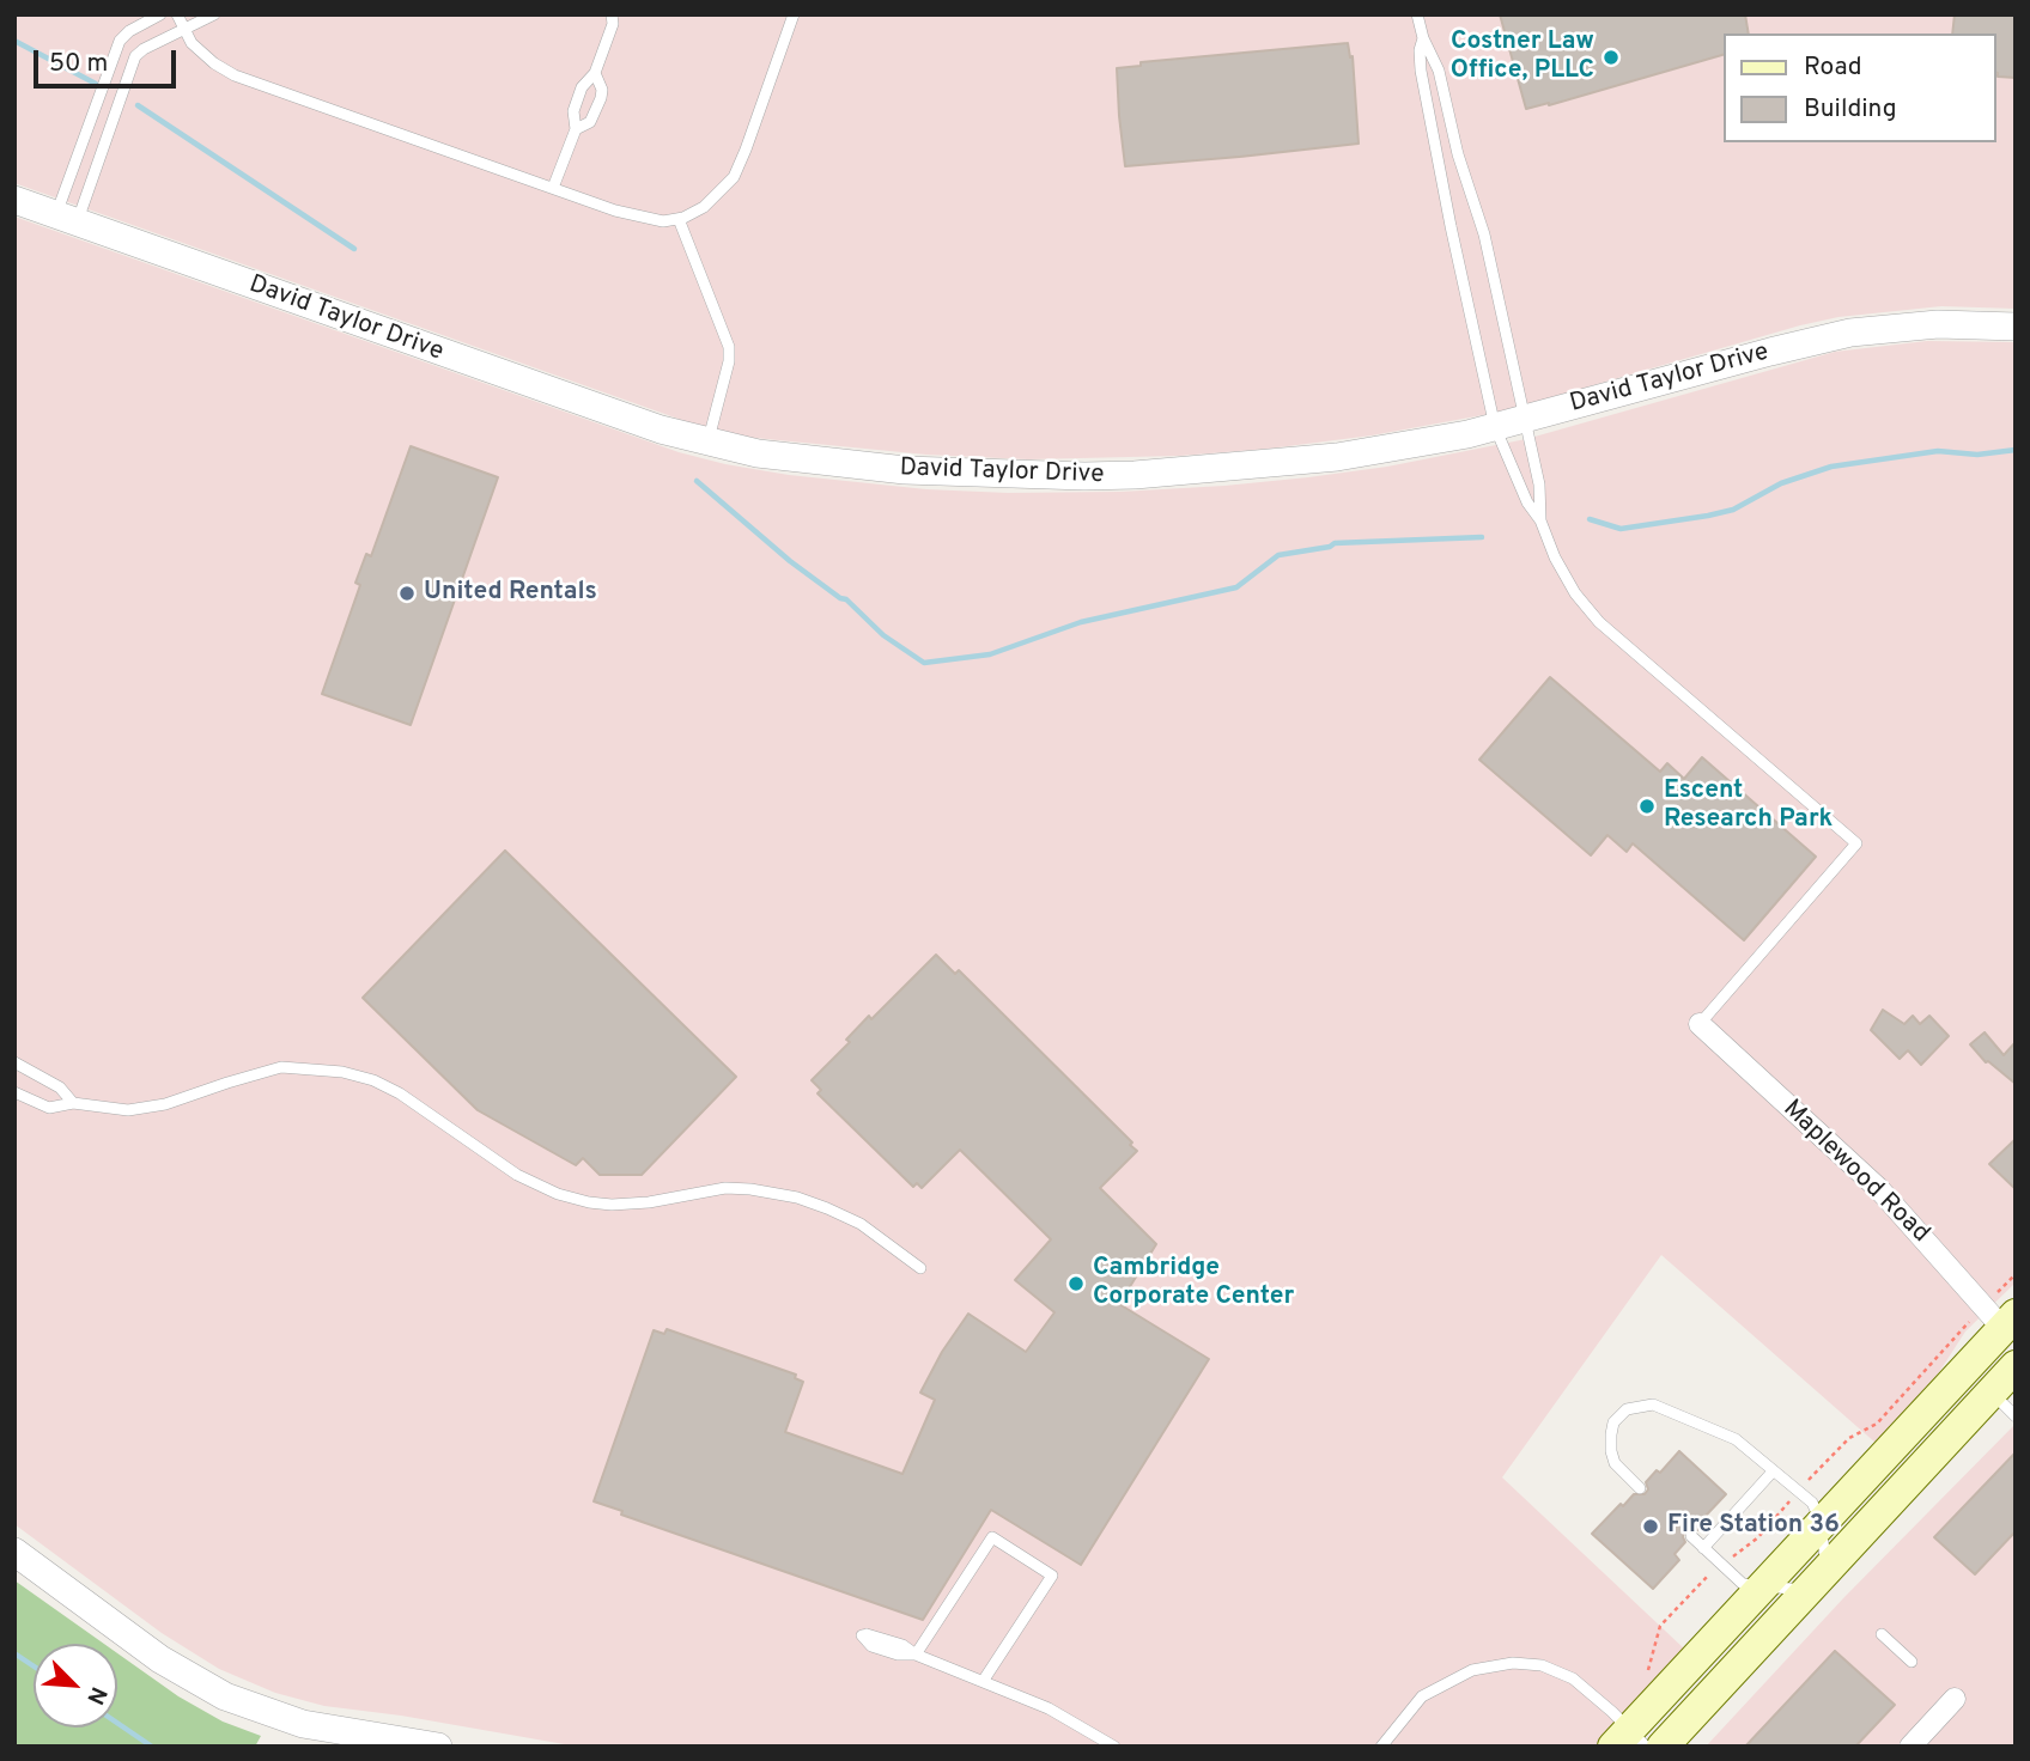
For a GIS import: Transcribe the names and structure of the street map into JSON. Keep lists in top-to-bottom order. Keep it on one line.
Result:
{"streets":{"street":["David Taylor Drive","Maplewood Road"]},"places":["Costner Law Office, PLLC","United Rentals","Escent Research Park","Cambridge Corporate Center","Fire Station 36"],"legend":["Road","Building"],"scale_bar":"50 m","north":"bottom right"}
